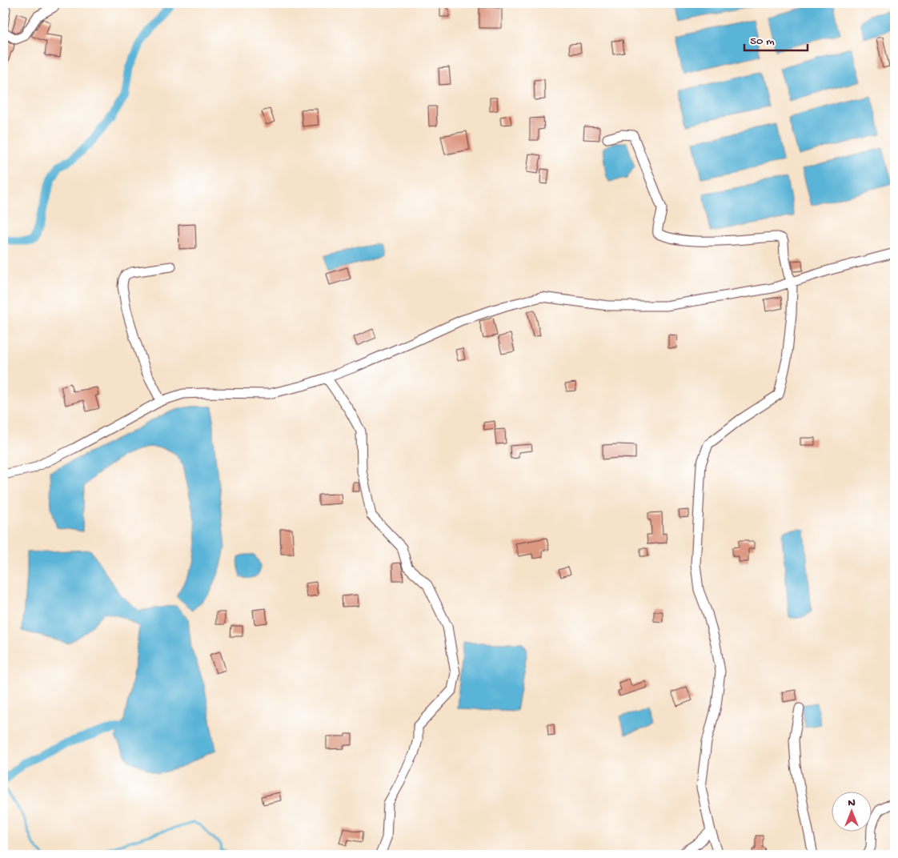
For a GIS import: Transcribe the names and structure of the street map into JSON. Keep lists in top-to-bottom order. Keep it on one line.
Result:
{"scale_bar":"50 m","north":"top"}
